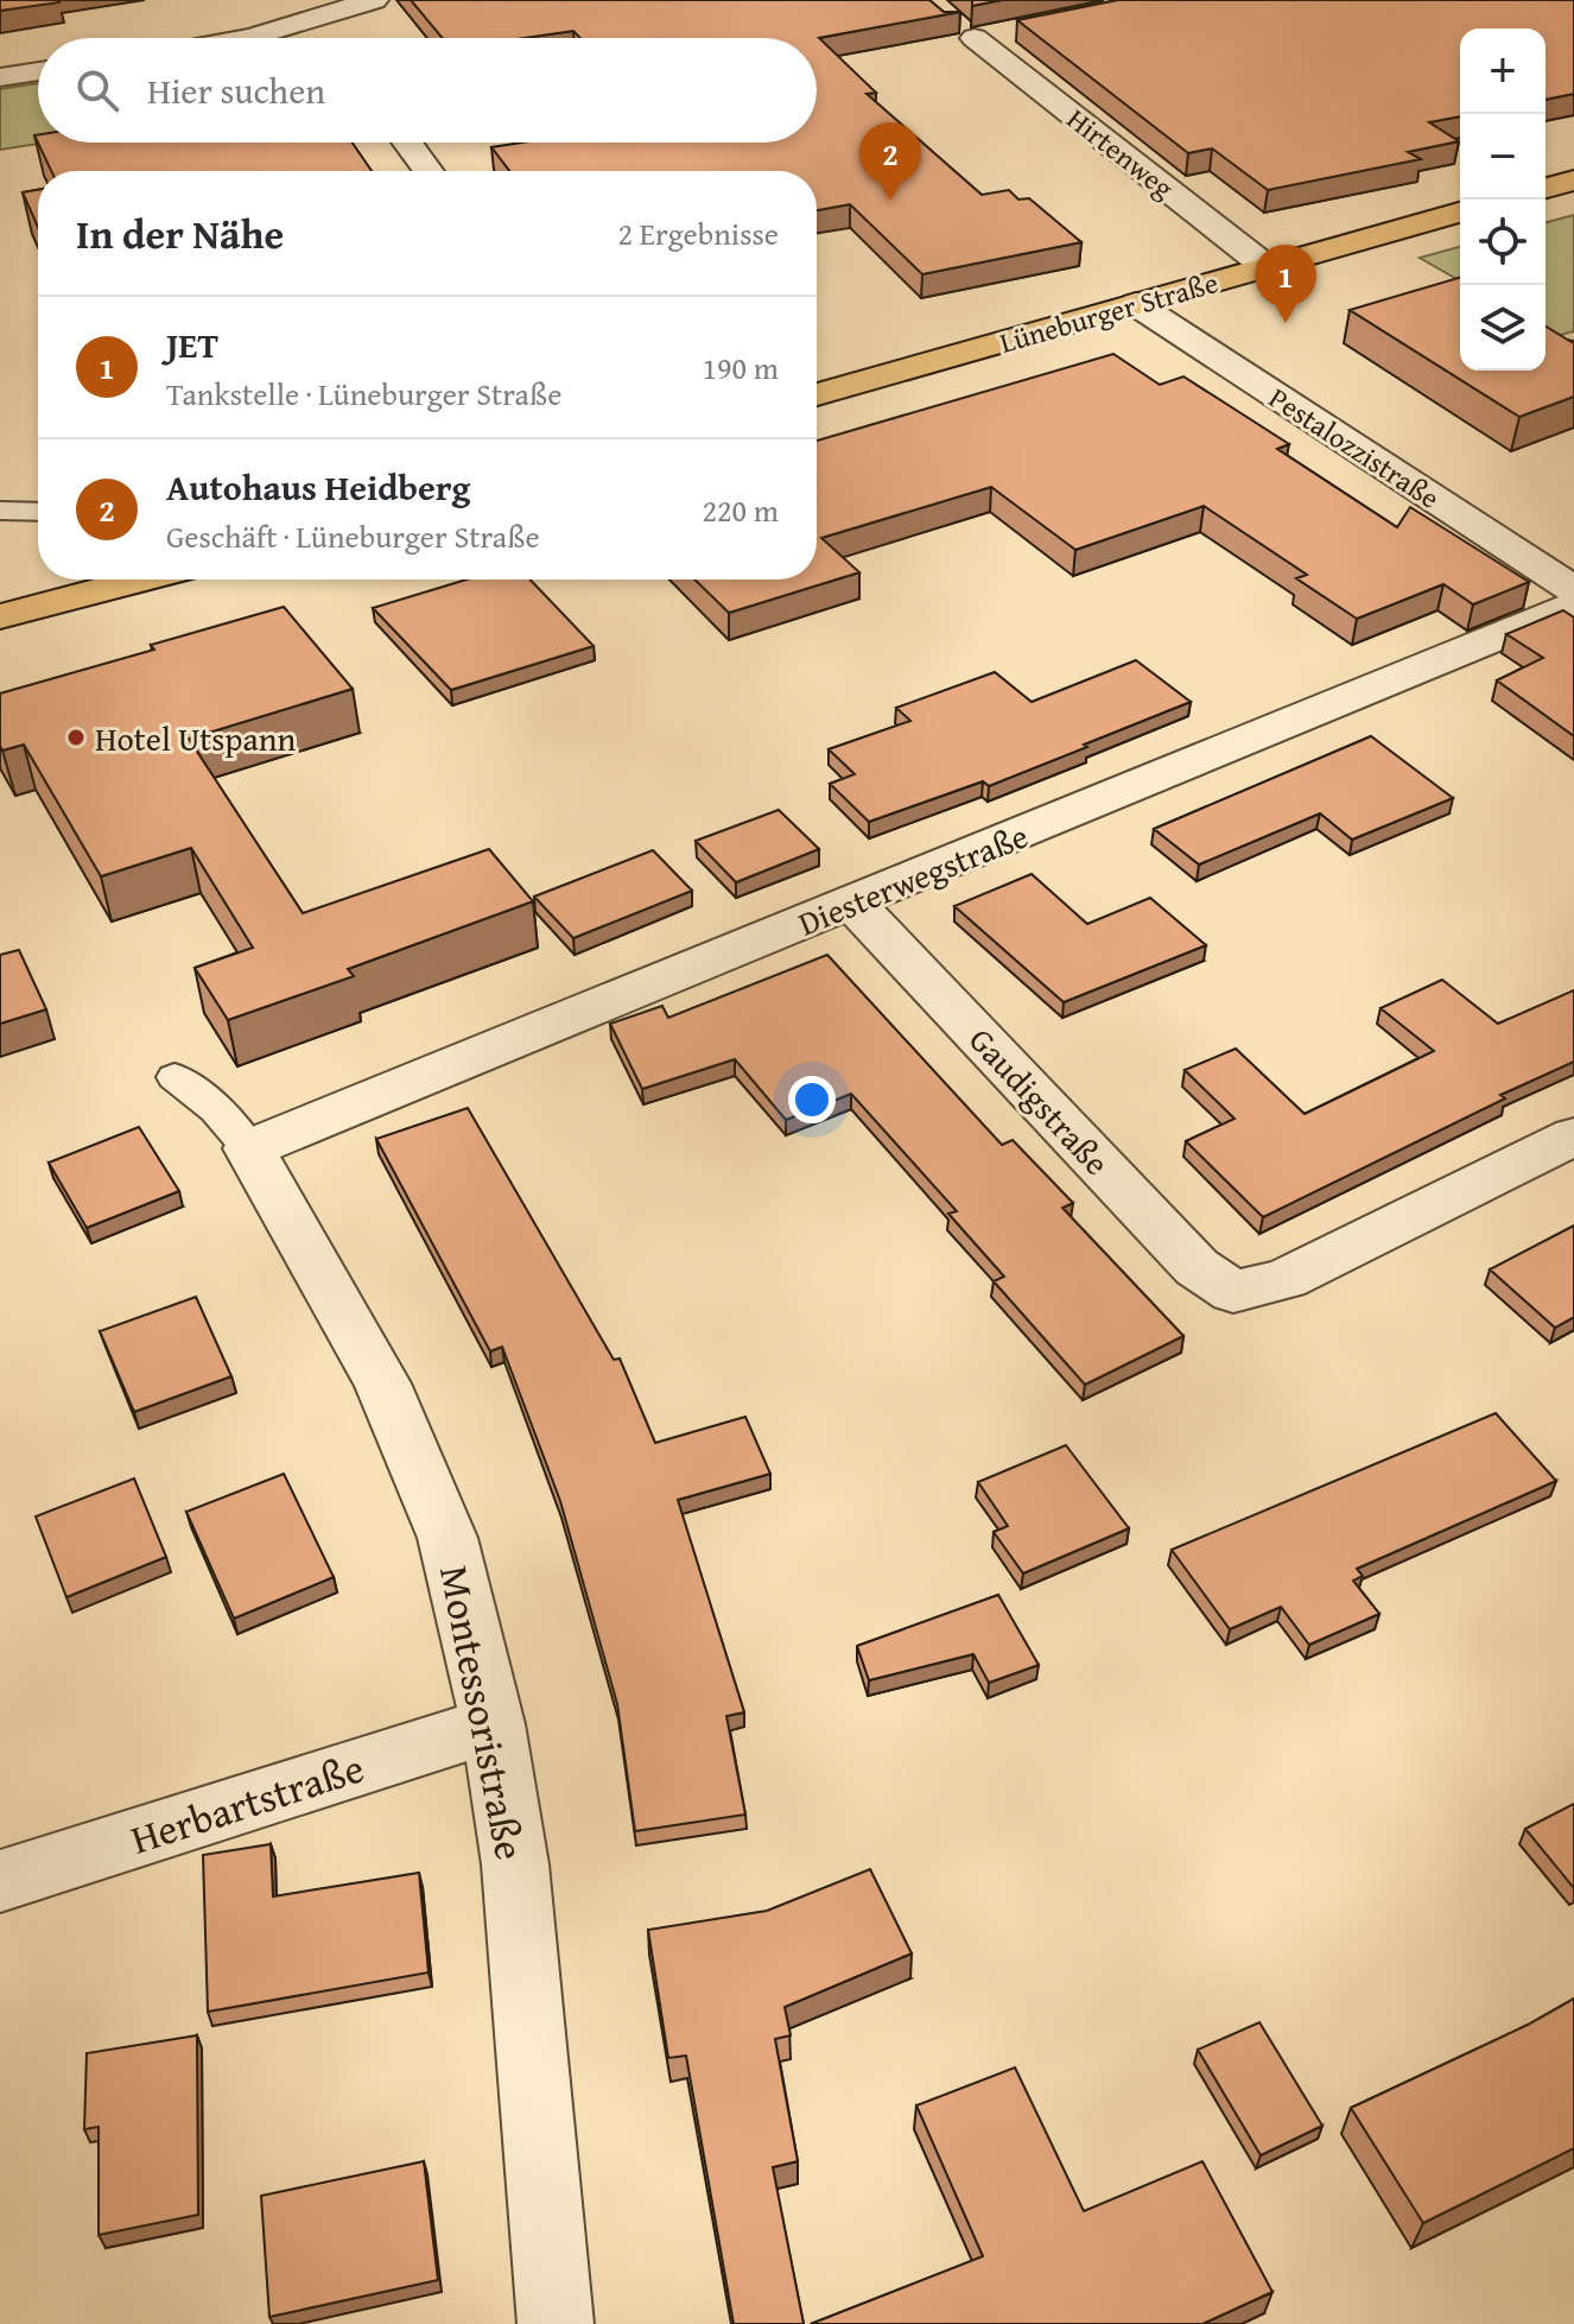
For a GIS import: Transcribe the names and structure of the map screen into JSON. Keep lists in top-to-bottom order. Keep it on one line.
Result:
{"streets":{"main road":["Lüneburger Straße"],"street":["Hirtenweg","Pestalozzistraße","Diesterwegstraße","Gaudigstraße","Montessoristraße","Herbartstraße"]},"crossings":[["Hirtenweg","Lüneburger Straße"],["Lüneburger Straße","Pestalozzistraße"],["Diesterwegstraße","Gaudigstraße"],["Diesterwegstraße","Montessoristraße"],["Montessoristraße","Herbartstraße"]],"places":["Hotel Utspann"],"page":{"map_buttons":["+","−"],"search":"Hier suchen","pins":["2","1"],"heading":["In der Nähe","2 Ergebnisse"],"list":[{"mark":"1","name":"JET","note":"Tankstelle · Lüneburger Straße","value":"190 m"},{"mark":"2","name":"Autohaus Heidberg","note":"Geschäft · Lüneburger Straße","value":"220 m"}]}}
